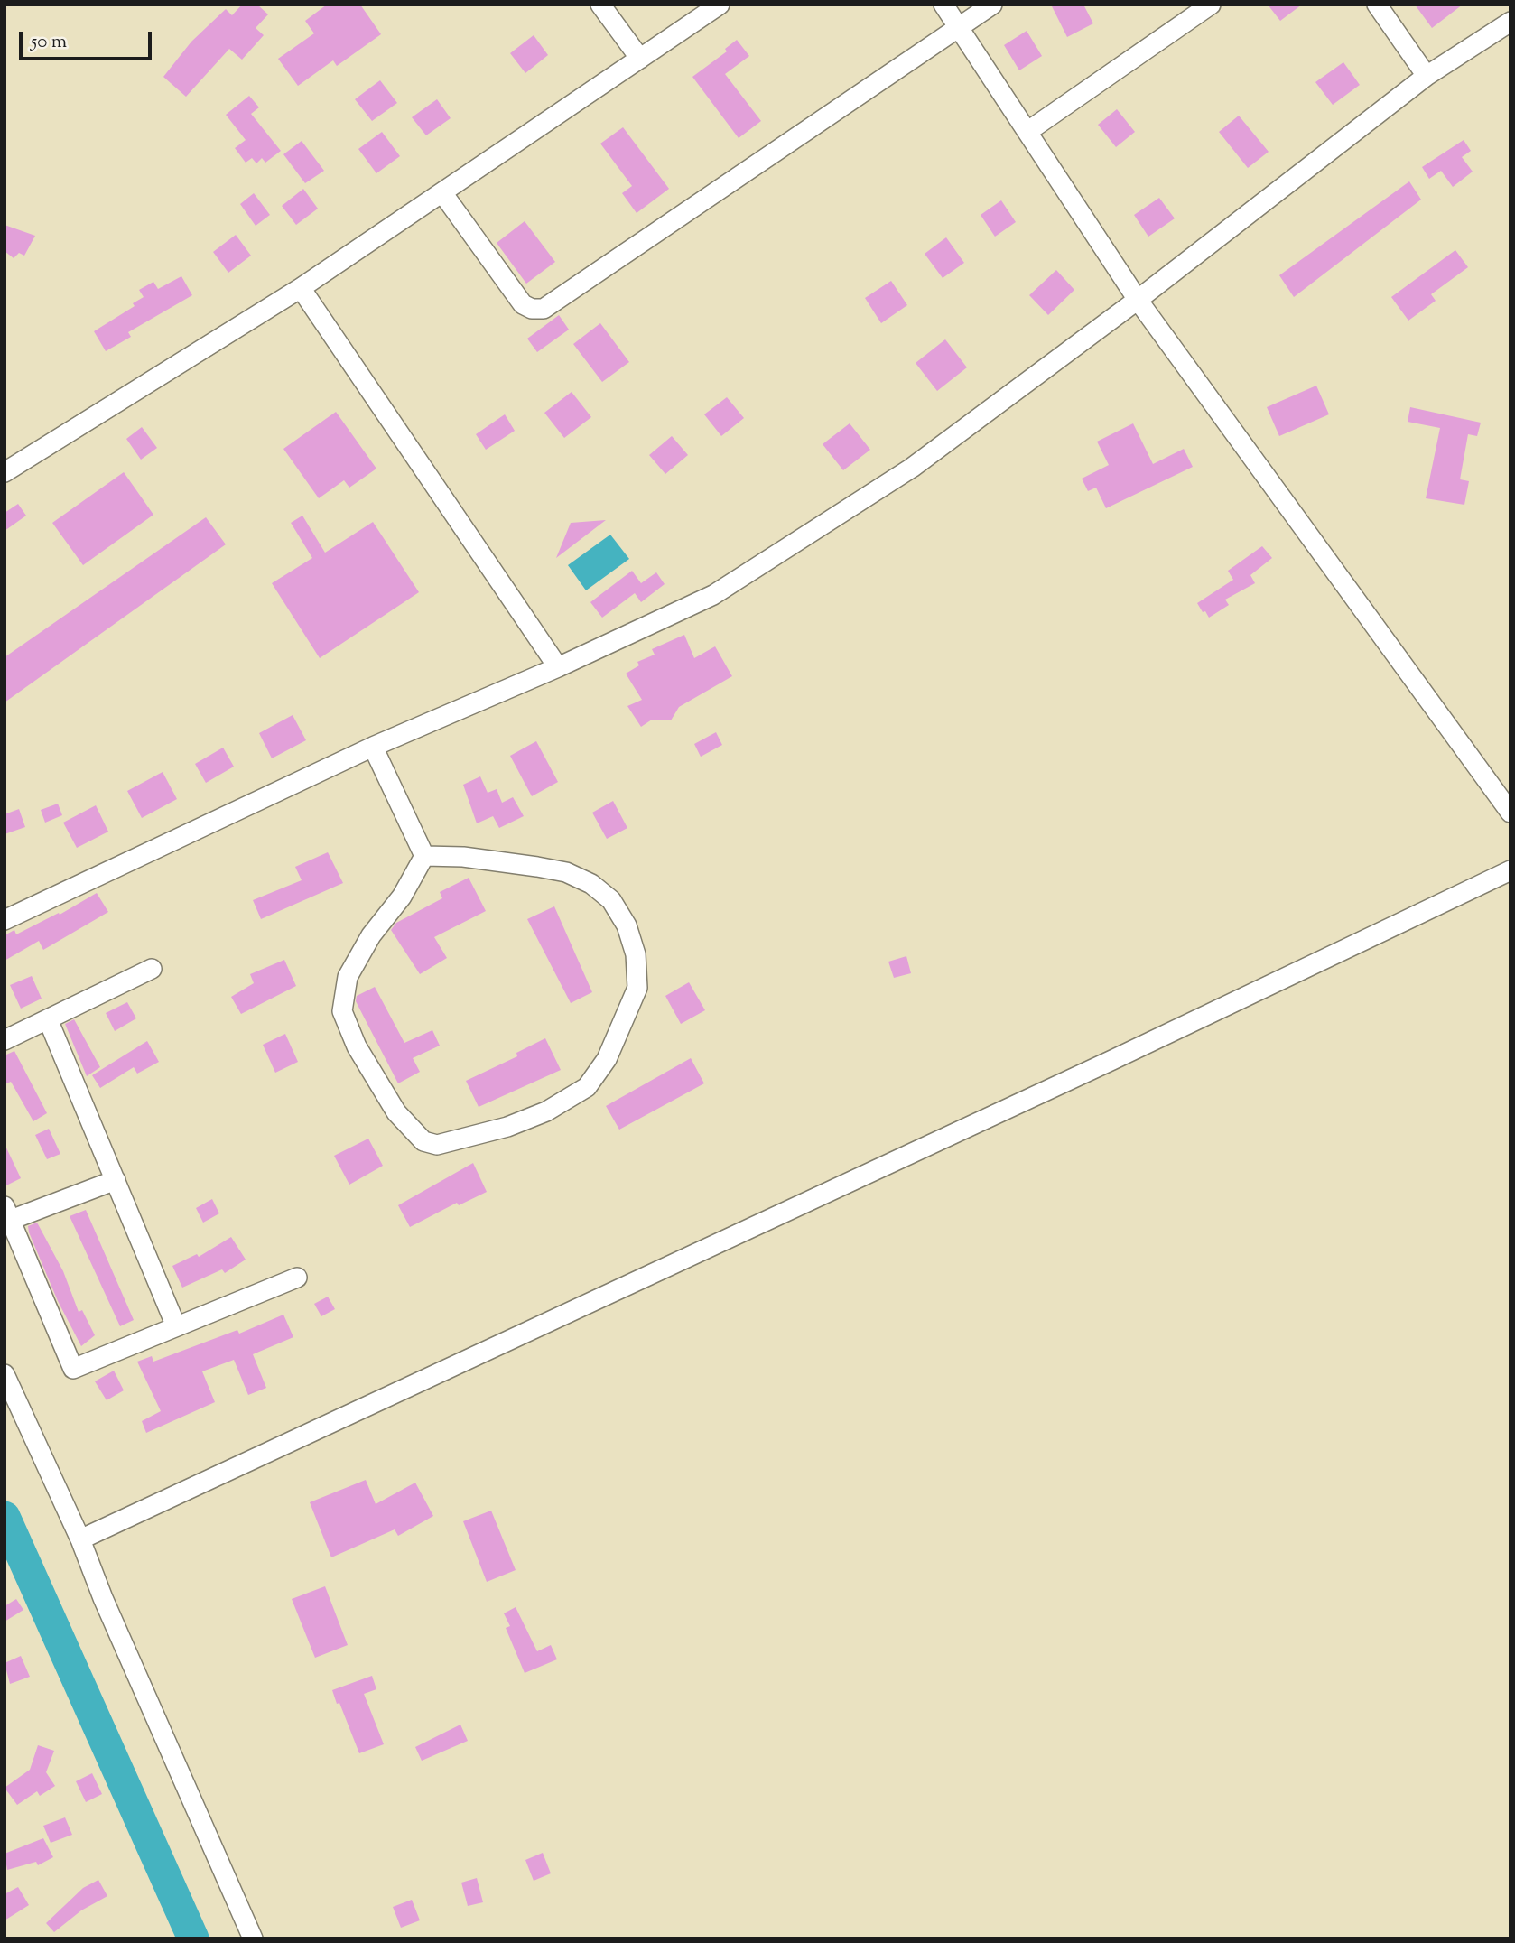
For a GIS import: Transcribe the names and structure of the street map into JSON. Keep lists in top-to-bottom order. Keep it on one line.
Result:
{"scale_bar":"50 m"}
